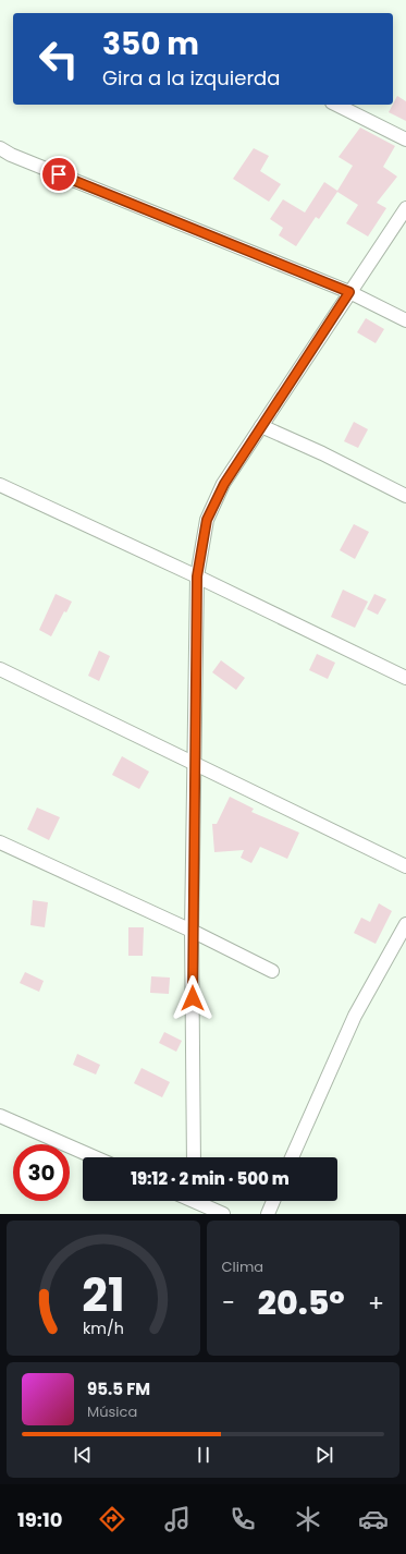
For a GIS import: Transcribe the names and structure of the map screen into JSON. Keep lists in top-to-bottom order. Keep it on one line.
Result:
{"page":{"turn":["350 m","Gira a la izquierda"],"limit":"30","trip":"19:12 · 2 min · 500 m","tile":"Clima","heat":["−","20.5°","+"],"song":["95.5 FM","Música"],"tabs":"19:10","gauge":["21","km/h"]}}
